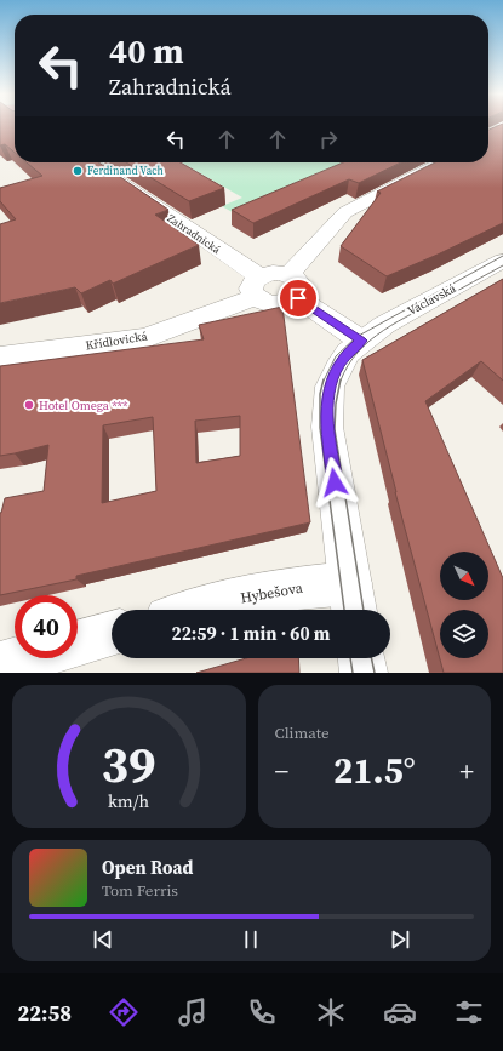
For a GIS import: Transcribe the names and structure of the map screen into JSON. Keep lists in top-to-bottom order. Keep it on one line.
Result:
{"streets":{"street":["Zahradnická","Václavská","Křídlovická","Hybešova"]},"crossings":[["Zahradnická","Křídlovická"],["Václavská","Hybešova"]],"places":["Ferdinand Vach","Hotel Omega ***"],"north":"bottom right","page":{"turn":["40 m","Zahradnická"],"limit":"40","trip":"22:59 · 1 min · 60 m","tile":"Climate","heat":["−","21.5°","+"],"song":["Open Road","Tom Ferris"],"tabs":"22:58","gauge":["39","km/h"]}}
